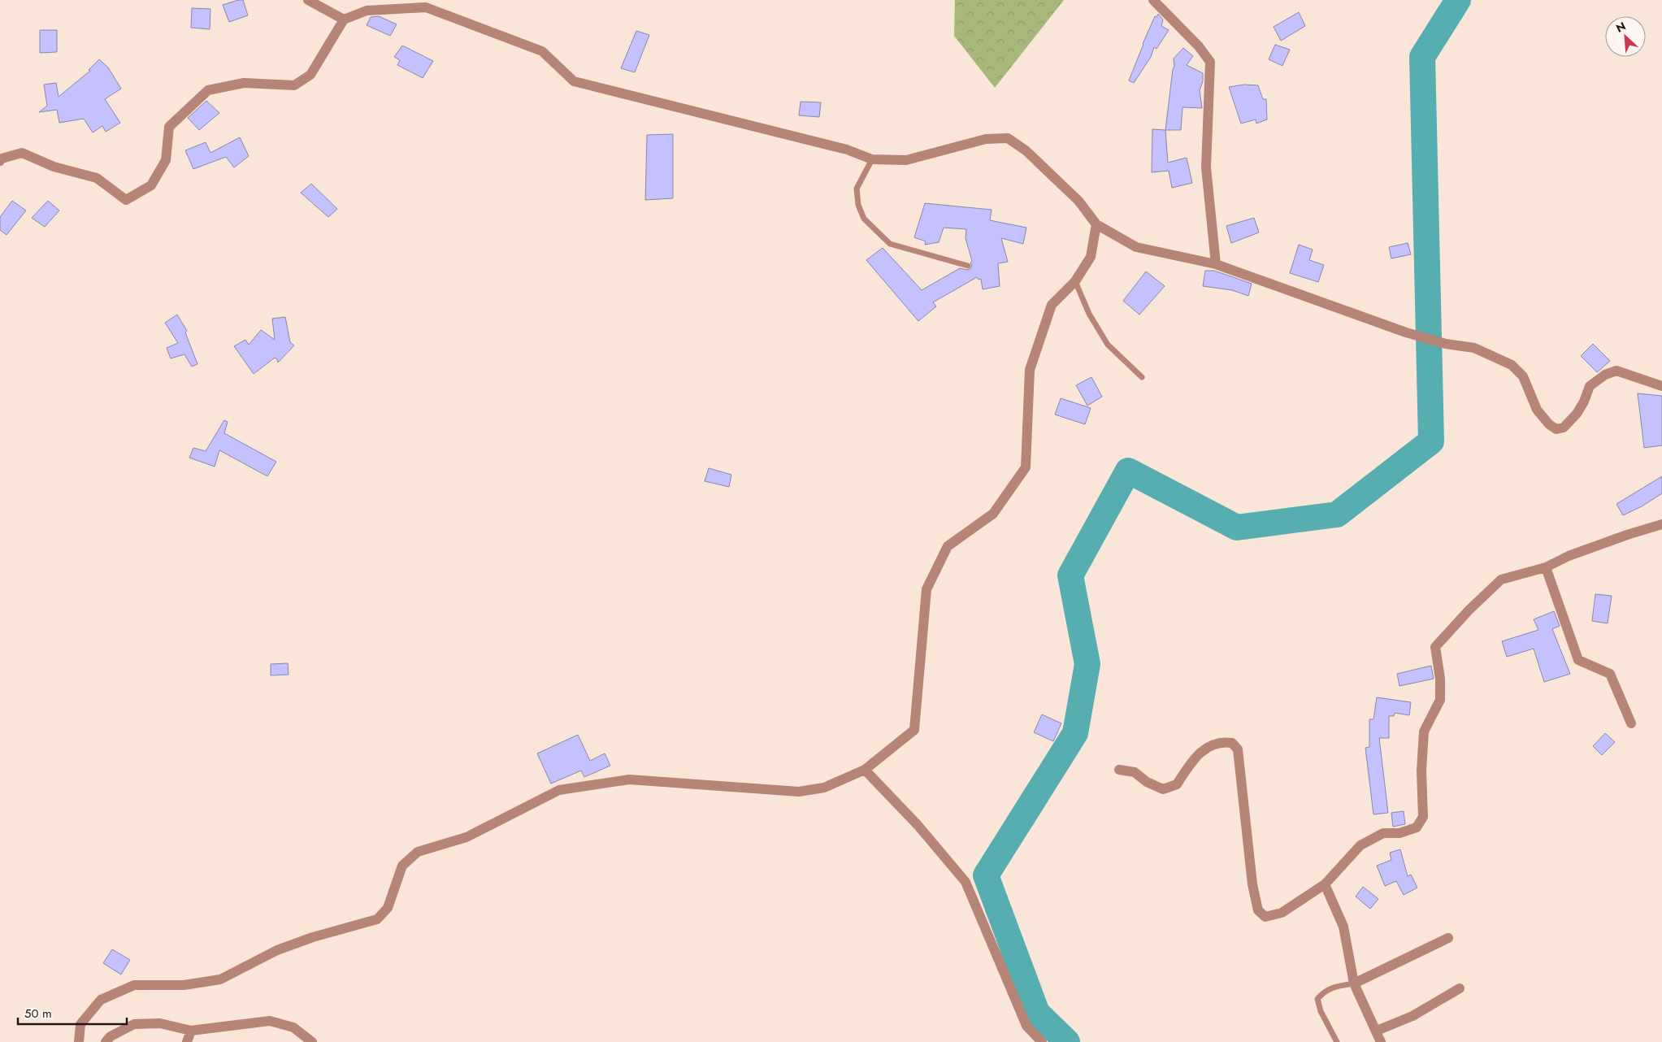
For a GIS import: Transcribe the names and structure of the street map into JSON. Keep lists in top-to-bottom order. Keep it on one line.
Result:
{"scale_bar":"50 m","north":"top left"}
